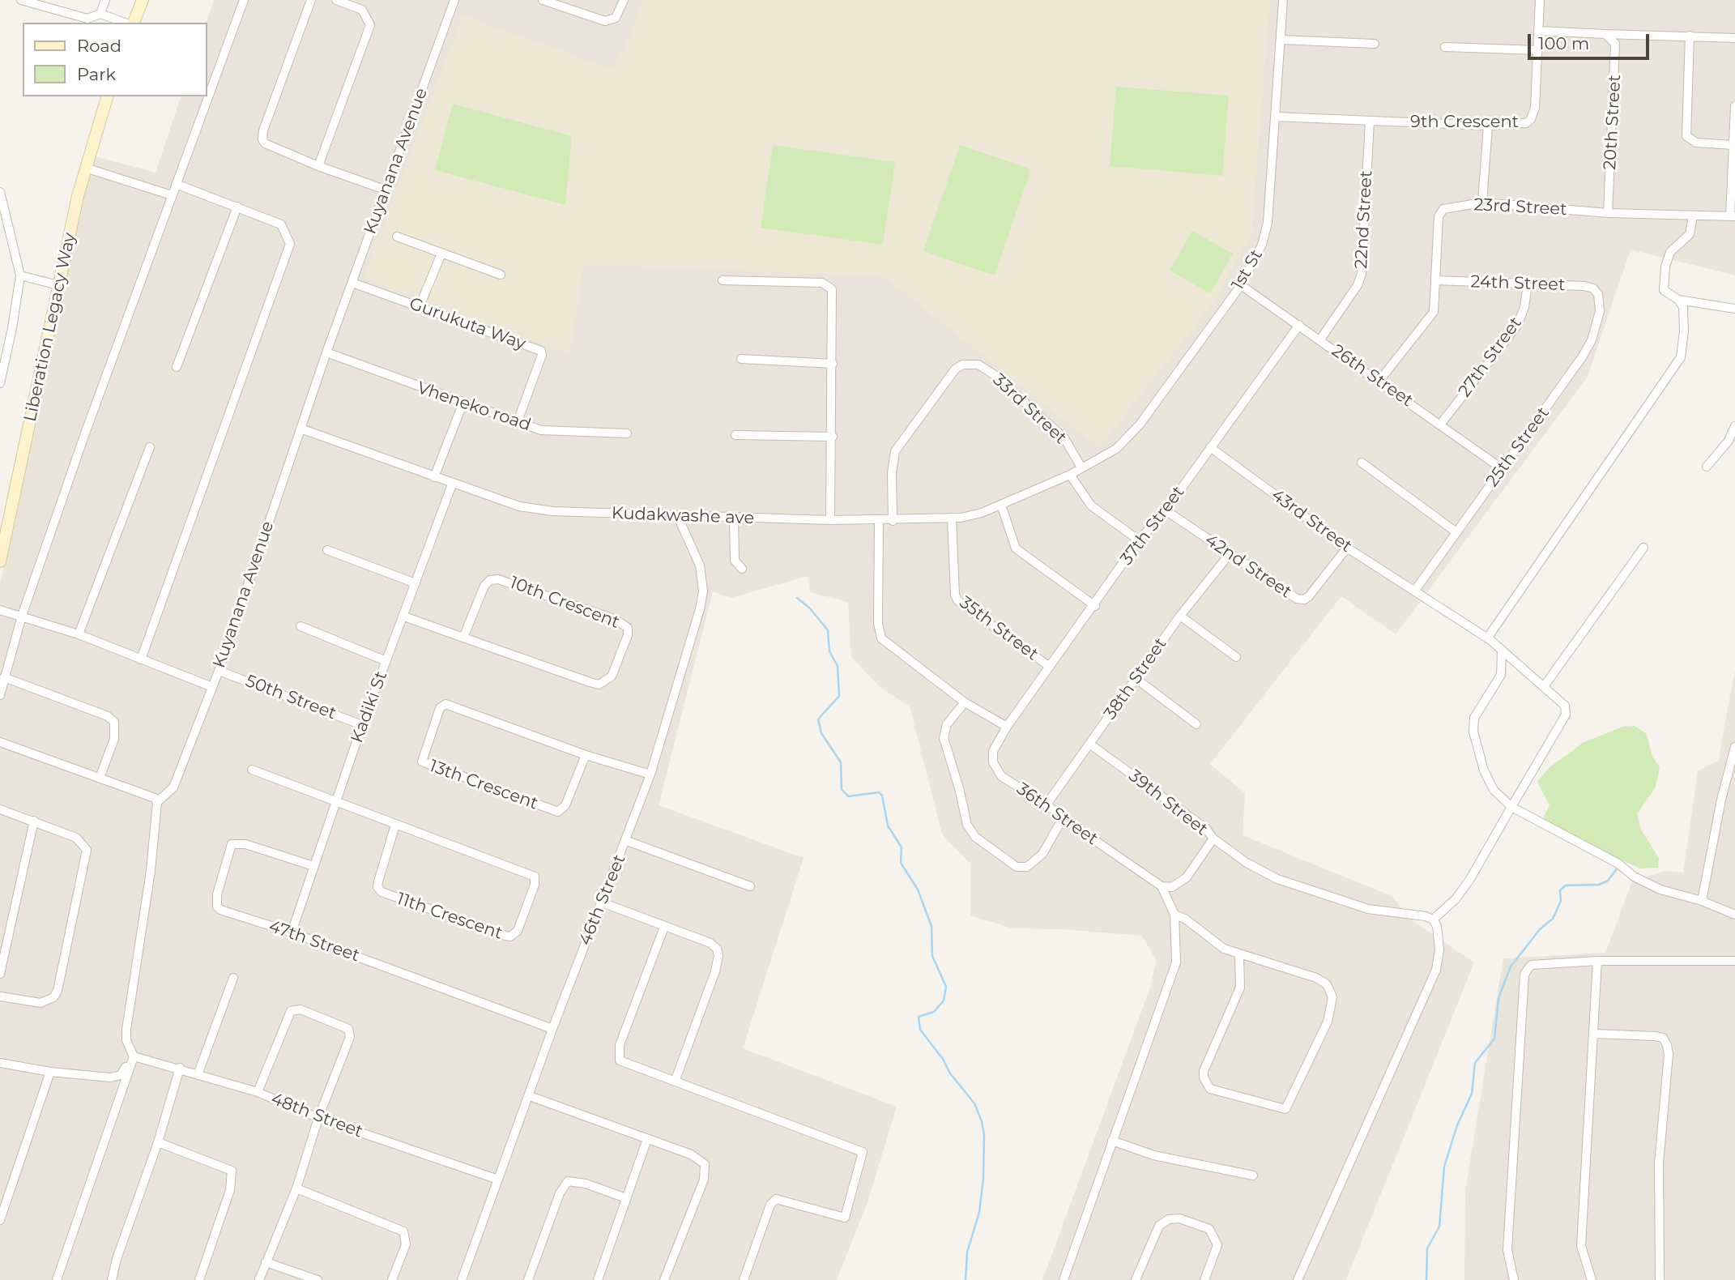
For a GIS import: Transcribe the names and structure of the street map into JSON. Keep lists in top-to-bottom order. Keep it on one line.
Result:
{"streets":{"main road":["Liberation Legacy Way"],"street":["9th Crescent","20th Street","Kuyanana Avenue","23rd Street","22nd Street","1st St","24th Street","Gurukuta Way","27th Street","26th Street","Vheneko road","33rd Street","25th Street","Kudakwashe ave","43rd Street","37th Street","42nd Street","10th Crescent","35th Street","38th Street","50th Street","Kadiki St","13th Crescent","39th Street","36th Street","46th Street","11th Crescent","47th Street","48th Street"]},"crossings":[["9th Crescent","22nd Street"],["9th Crescent","1st St"],["20th Street","23rd Street"],["Kuyanana Avenue","Gurukuta Way"],["Kuyanana Avenue","Vheneko road"],["Kuyanana Avenue","Kudakwashe ave"],["Kuyanana Avenue","50th Street"],["23rd Street","24th Street"],["22nd Street","26th Street"],["1st St","26th Street"],["1st St","33rd Street"],["1st St","Kudakwashe ave"],["24th Street","27th Street"],["24th Street","25th Street"],["Gurukuta Way","Vheneko road"],["27th Street","26th Street"],["26th Street","25th Street"],["26th Street","37th Street"],["33rd Street","Kudakwashe ave"],["25th Street","43rd Street"],["Kudakwashe ave","35th Street"],["Kudakwashe ave","Kadiki St"],["Kudakwashe ave","46th Street"],["43rd Street","37th Street"],["43rd Street","42nd Street"],["37th Street","42nd Street"],["37th Street","35th Street"],["37th Street","36th Street"],["42nd Street","38th Street"],["10th Crescent","Kadiki St"],["38th Street","39th Street"],["38th Street","36th Street"],["50th Street","Kadiki St"],["Kadiki St","11th Crescent"],["Kadiki St","47th Street"],["13th Crescent","46th Street"],["39th Street","36th Street"],["46th Street","47th Street"],["46th Street","48th Street"]],"legend":["Road","Park"],"scale_bar":"100 m"}
